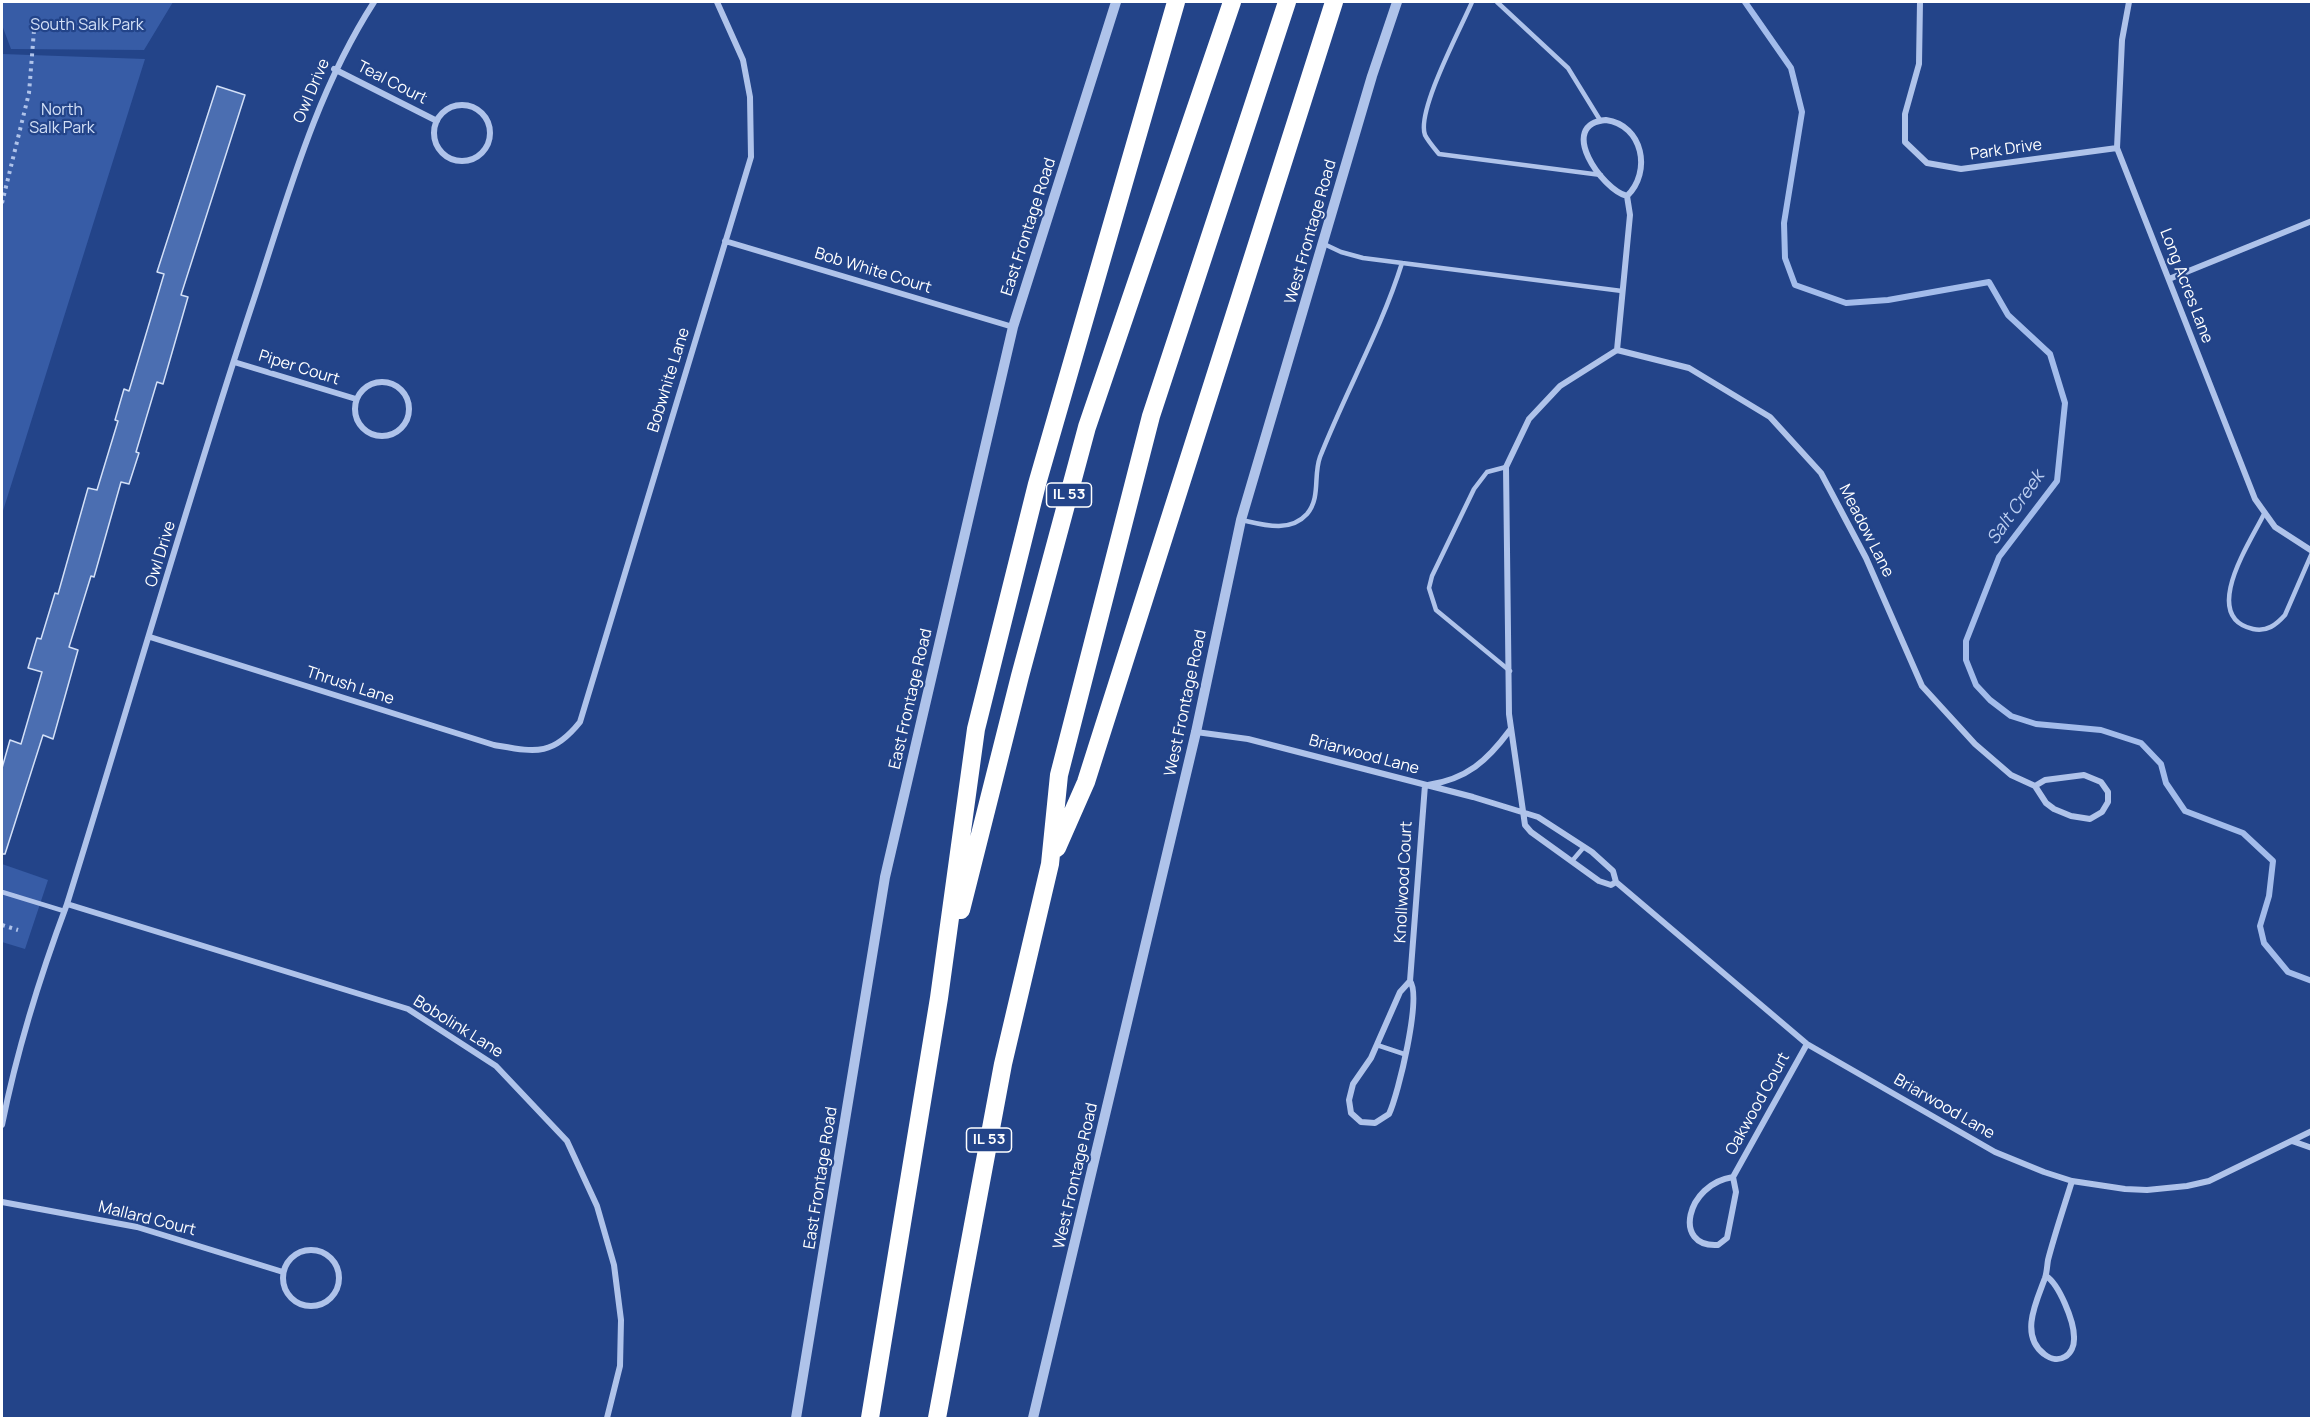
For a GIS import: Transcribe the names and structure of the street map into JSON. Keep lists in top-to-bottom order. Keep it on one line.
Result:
{"streets":{"highway":["IL 53"],"street":["Teal Court","Owl Drive","Park Drive","East Frontage Road","West Frontage Road","Bob White Court","Long Acres Lane","Piper Court","Bobwhite Lane","Meadow Lane","Thrush Lane","Briarwood Lane","Knollwood Court","Bobolink Lane","Oakwood Court","Mallard Court"]},"crossings":[["Teal Court","Owl Drive"],["Owl Drive","Piper Court"],["Owl Drive","Thrush Lane"],["Owl Drive","Bobolink Lane"],["Park Drive","Long Acres Lane"],["East Frontage Road","Bob White Court"],["West Frontage Road","Briarwood Lane"],["Bob White Court","Bobwhite Lane"],["Bobwhite Lane","Thrush Lane"],["Briarwood Lane","Knollwood Court"],["Briarwood Lane","Oakwood Court"]],"water":["Salt Creek"],"parks":["South Salk Park","North Salk Park"]}
